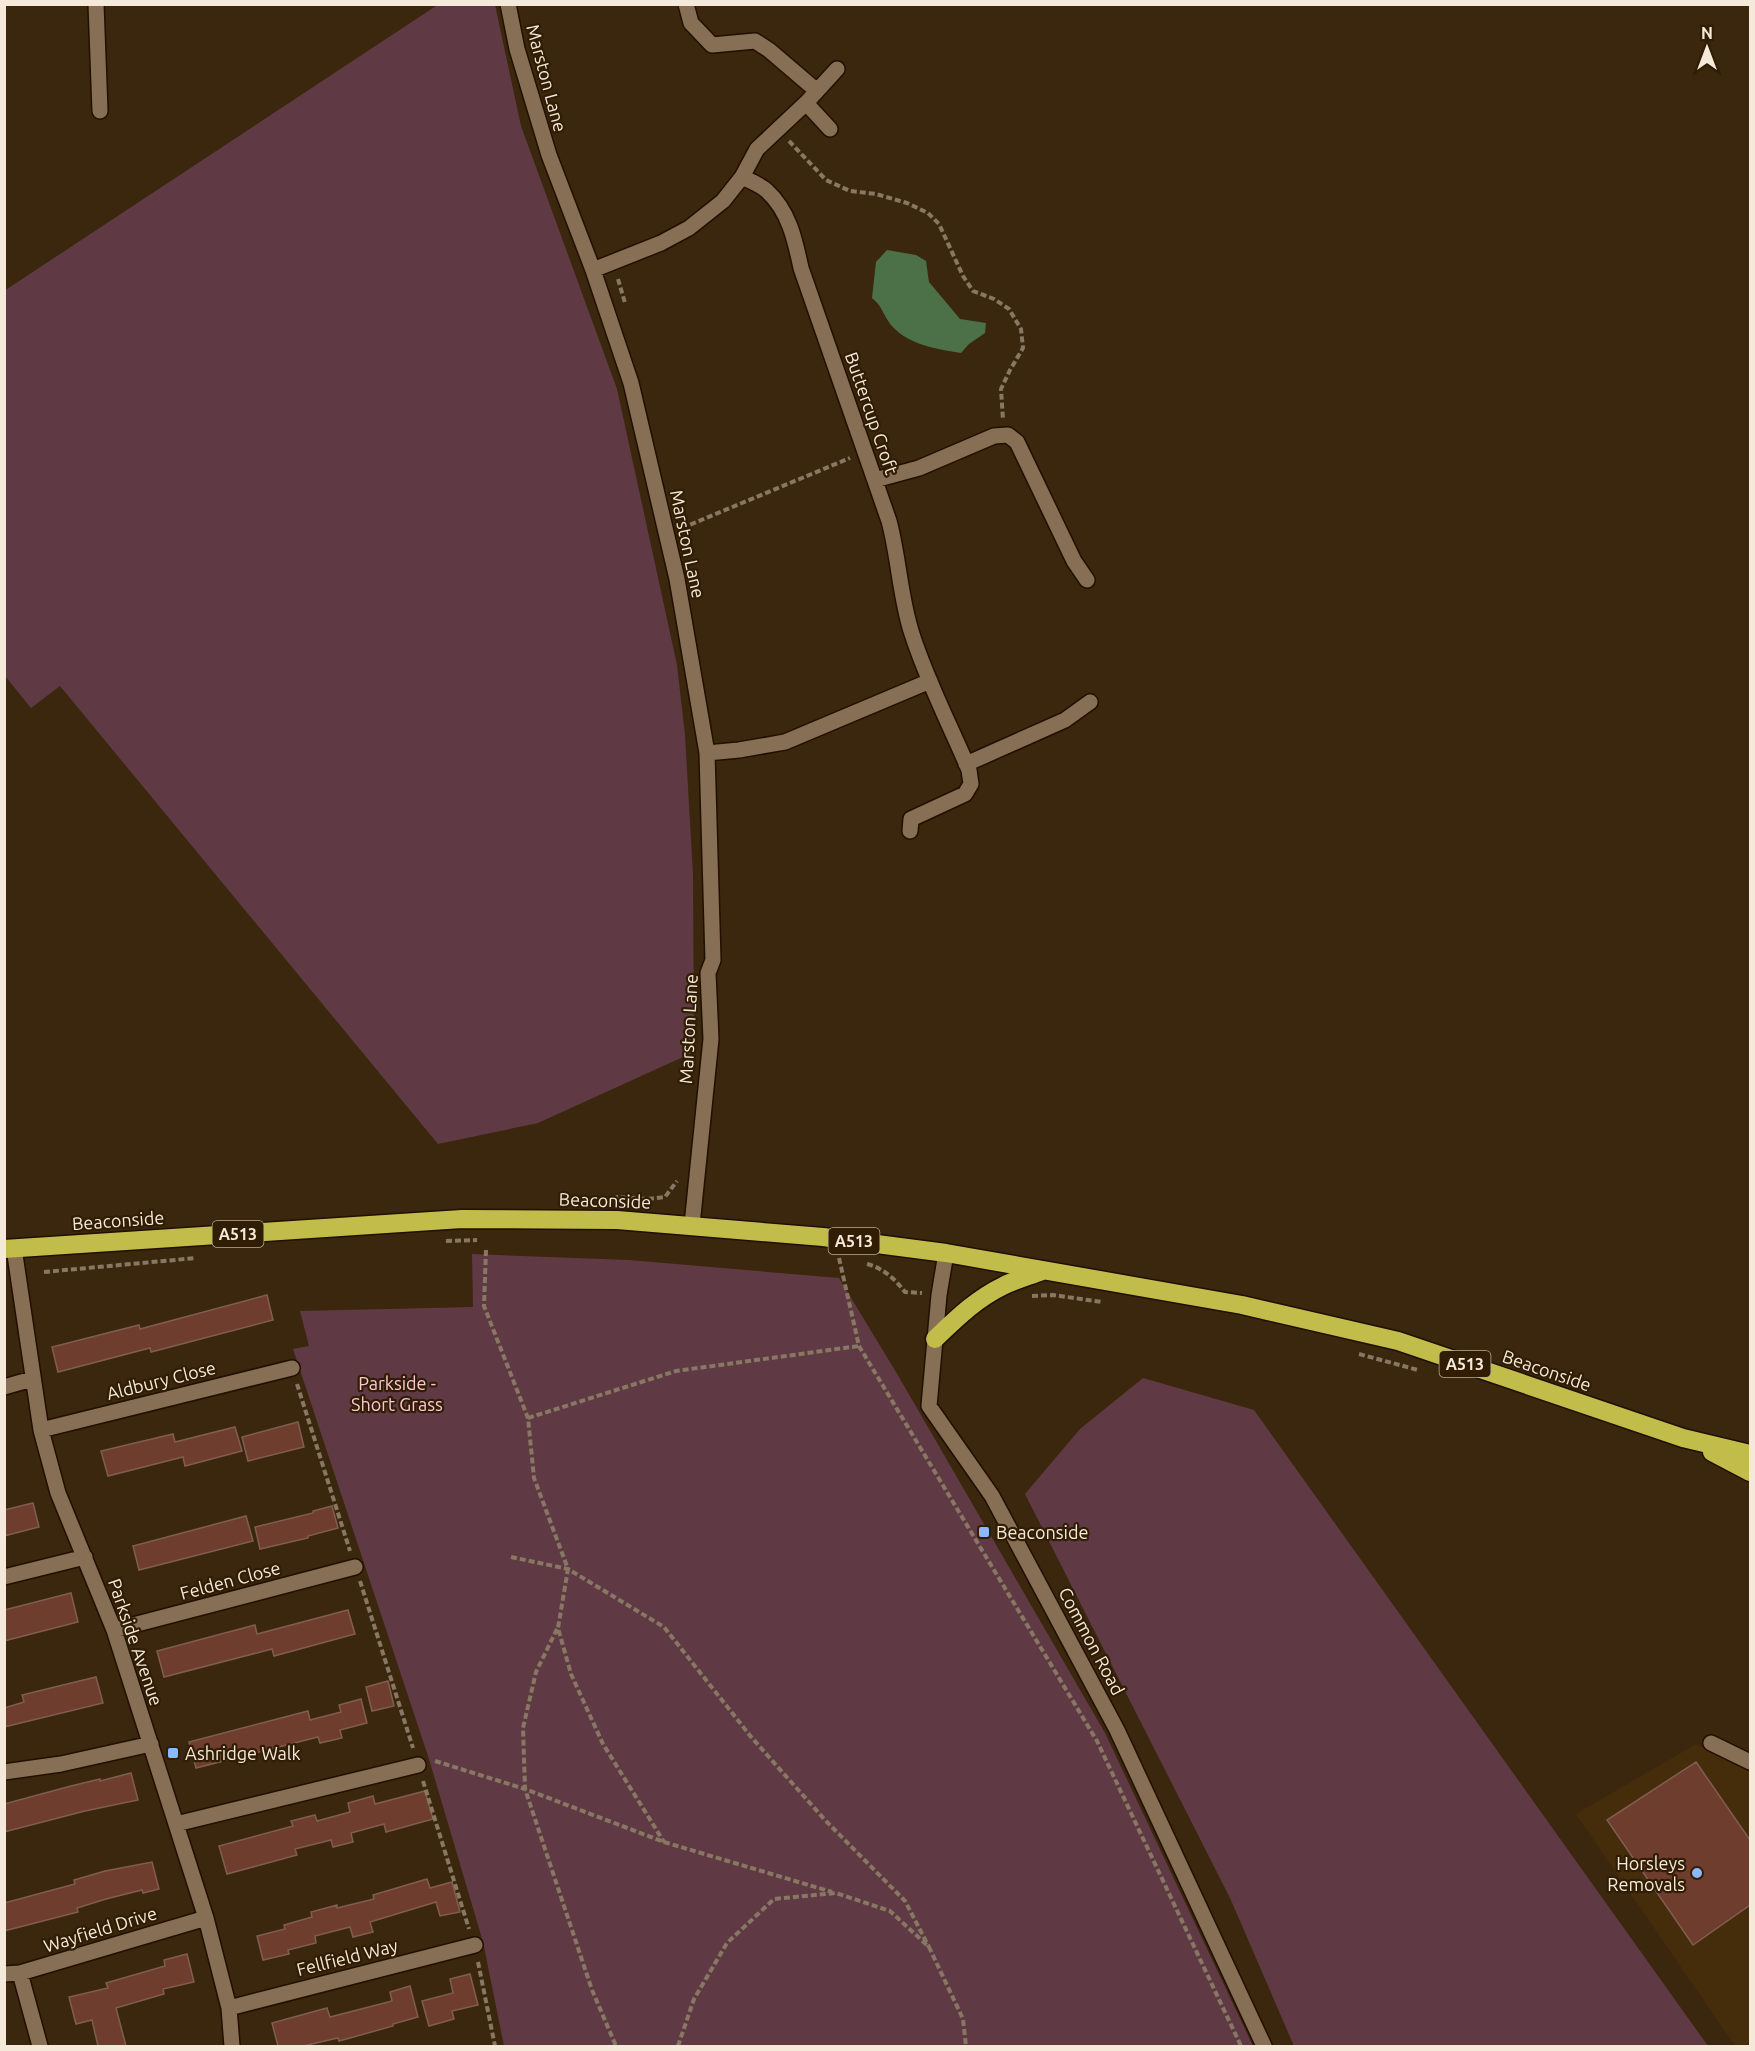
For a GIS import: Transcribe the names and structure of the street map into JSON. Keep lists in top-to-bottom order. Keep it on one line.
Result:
{"streets":{"highway":["Beaconside","A513"],"street":["Marston Lane","Buttercup Croft","Aldbury Close","Felden Close","Common Road","Parkside Avenue","Wayfield Drive","Fellfield Way"]},"crossings":[["Marston Lane","Beaconside"],["Beaconside","Common Road"],["Beaconside","Parkside Avenue"],["Aldbury Close","Parkside Avenue"],["Felden Close","Parkside Avenue"],["Parkside Avenue","Wayfield Drive"],["Parkside Avenue","Fellfield Way"]],"parks":["Parkside - Short Grass"],"places":{"transit":["Beaconside","Ashridge Walk"],"other":["Horsleys Removals"]},"north":"top"}
